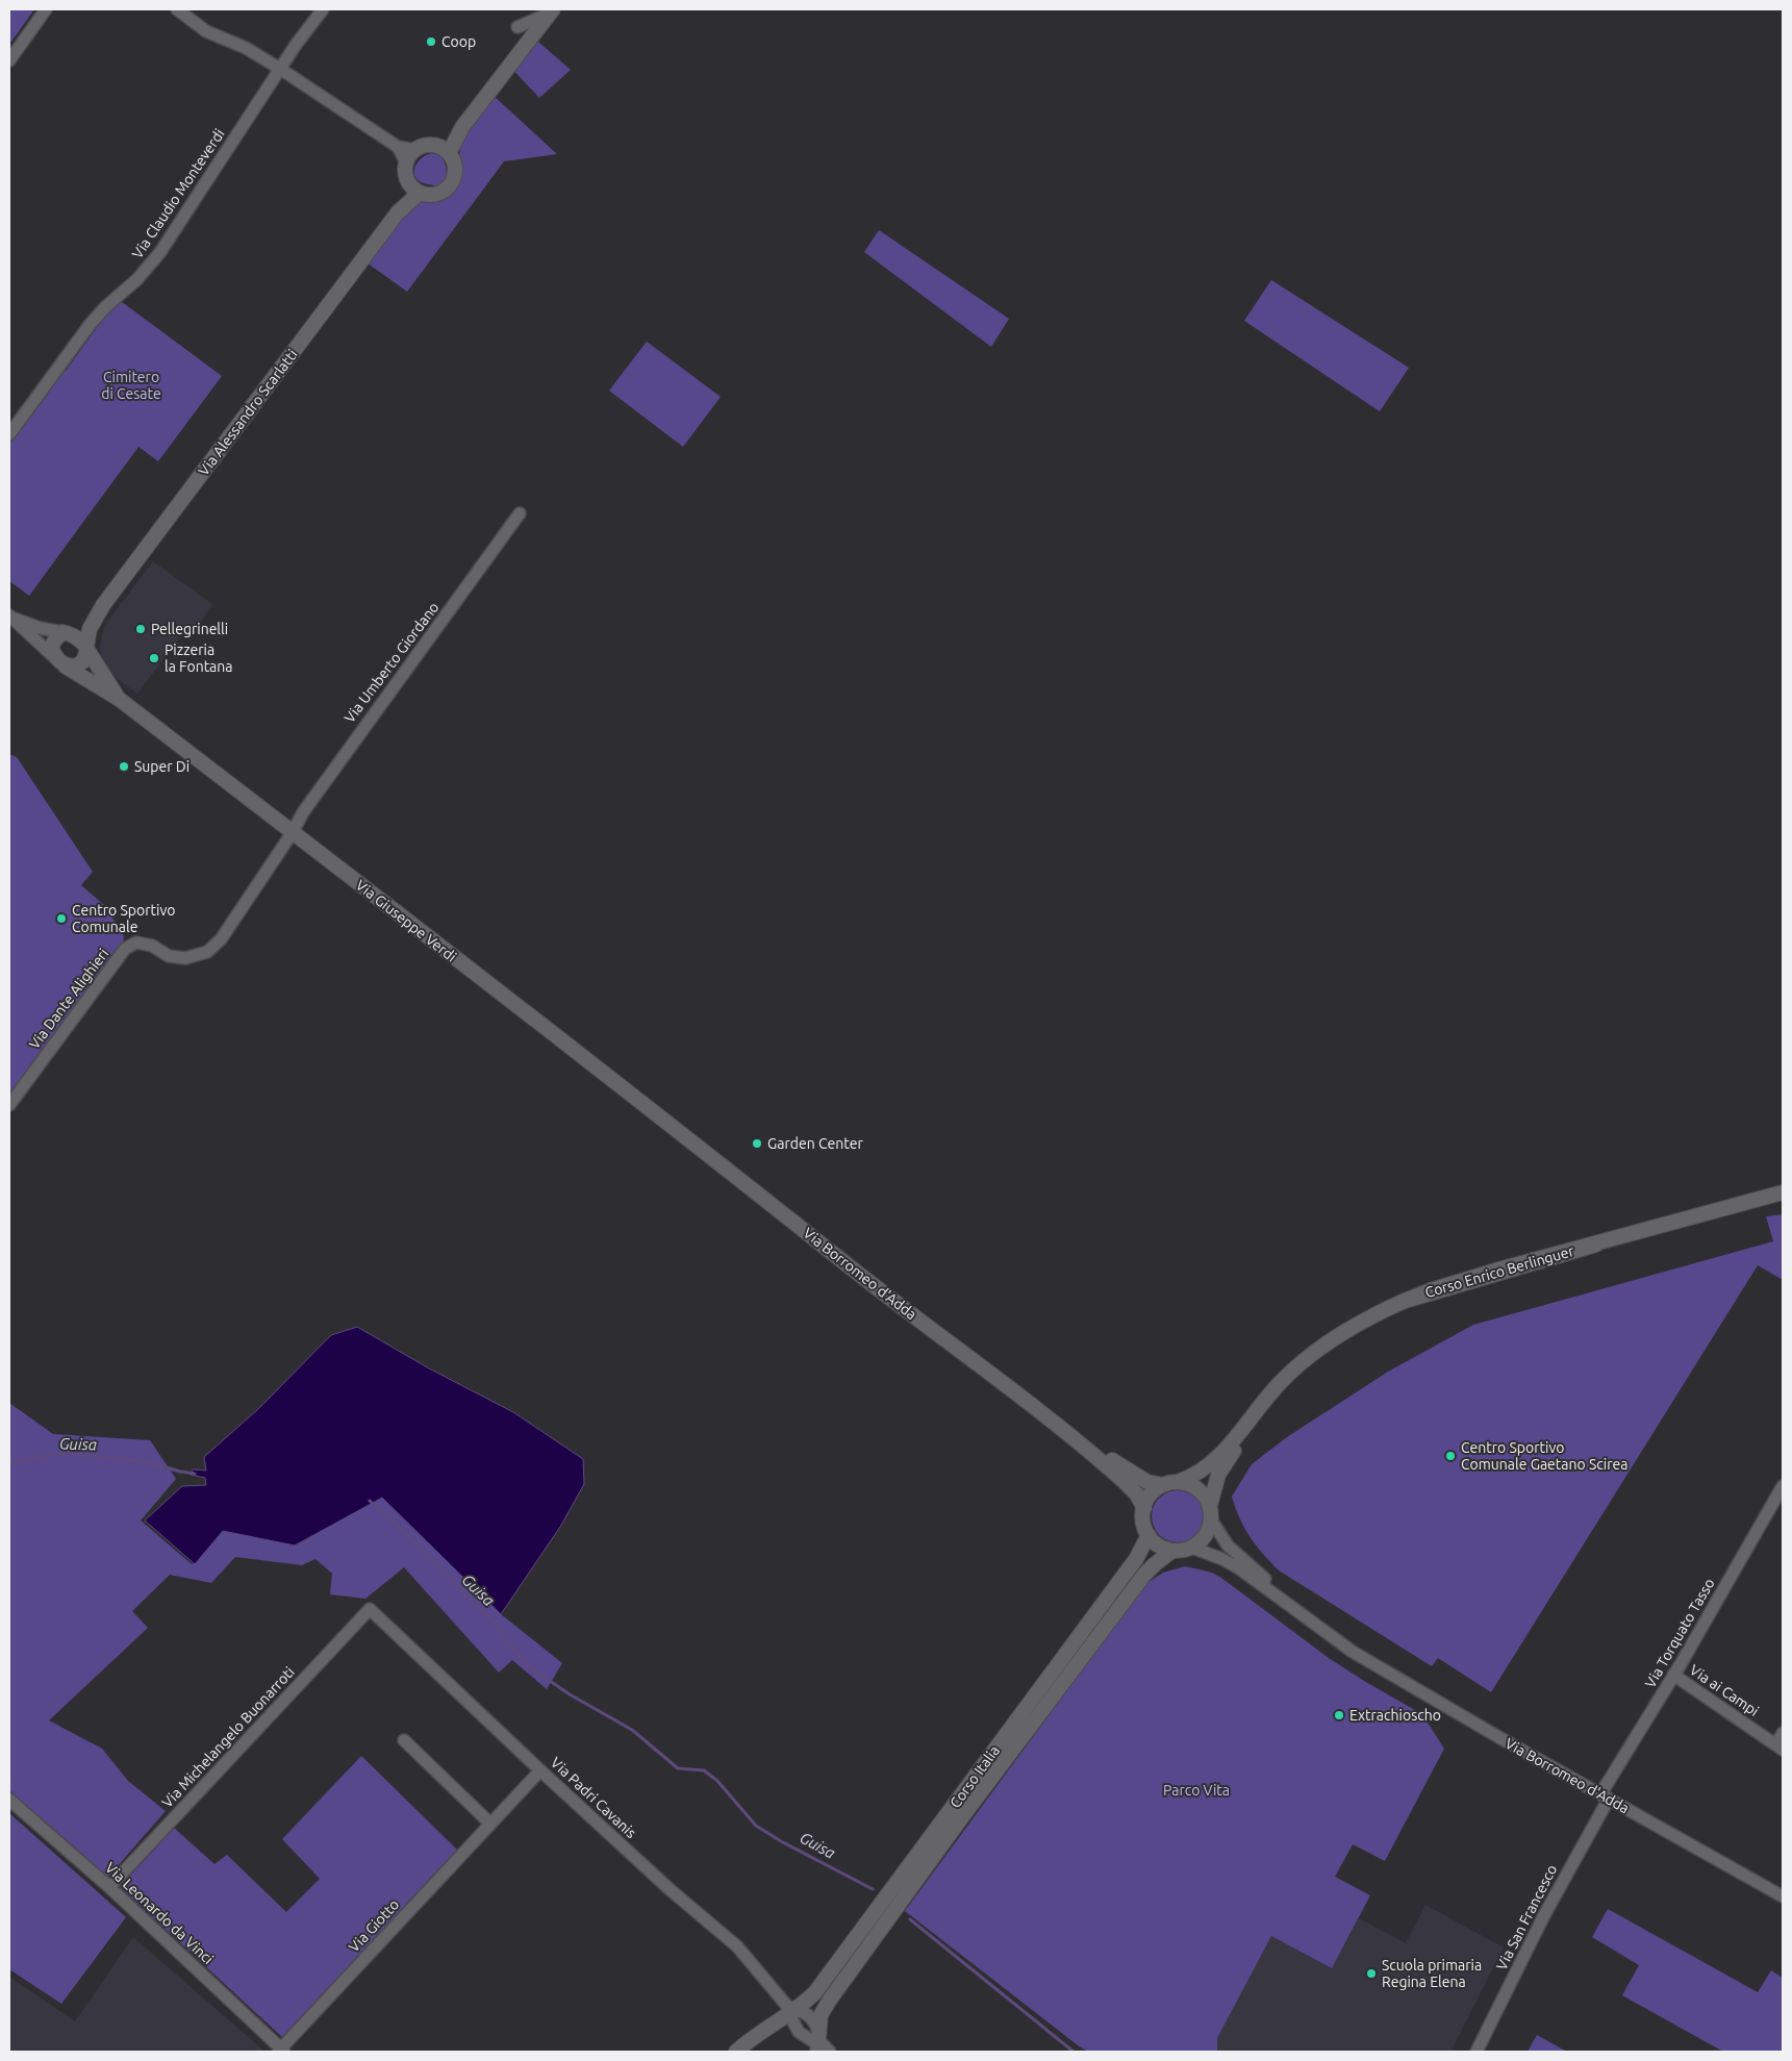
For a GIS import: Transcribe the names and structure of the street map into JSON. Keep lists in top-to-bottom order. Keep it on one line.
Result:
{"streets":{"street":["Via Claudio Monteverdi","Via Alessandro Scarlatti","Via Umberto Giordano","Via Giuseppe Verdi","Via Dante Alighieri","Corso Enrico Berlinguer","Via Borromeo d'Adda","Via Torquato Tasso","Via ai Campi","Via Michelangelo Buonarroti","Corso Italia","Via Padri Cavanis","Via Leonardo da Vinci","Via San Francesco","Via Giotto"]},"crossings":[["Via Alessandro Scarlatti","Via Giuseppe Verdi"],["Via Umberto Giordano","Via Giuseppe Verdi"],["Via Umberto Giordano","Via Dante Alighieri"],["Via Giuseppe Verdi","Via Dante Alighieri"],["Via Giuseppe Verdi","Via Borromeo d'Adda"],["Corso Enrico Berlinguer","Via Borromeo d'Adda"],["Corso Enrico Berlinguer","Corso Italia"],["Via Borromeo d'Adda","Via Torquato Tasso"],["Via Borromeo d'Adda","Corso Italia"],["Via Borromeo d'Adda","Via San Francesco"],["Via Torquato Tasso","Via ai Campi"],["Via Torquato Tasso","Via San Francesco"],["Via Michelangelo Buonarroti","Via Padri Cavanis"],["Via Michelangelo Buonarroti","Via Leonardo da Vinci"],["Corso Italia","Via Padri Cavanis"],["Via Padri Cavanis","Via Giotto"],["Via Leonardo da Vinci","Via Giotto"]],"water":["Guisa"],"parks":["Cimitero di Cesate","Parco Vita"],"places":["Coop","Pellegrinelli","Pizzeria la Fontana","Super Di","Centro Sportivo Comunale","Garden Center","Centro Sportivo Comunale Gaetano Scirea","Extrachioscho","Scuola primaria Regina Elena"]}
